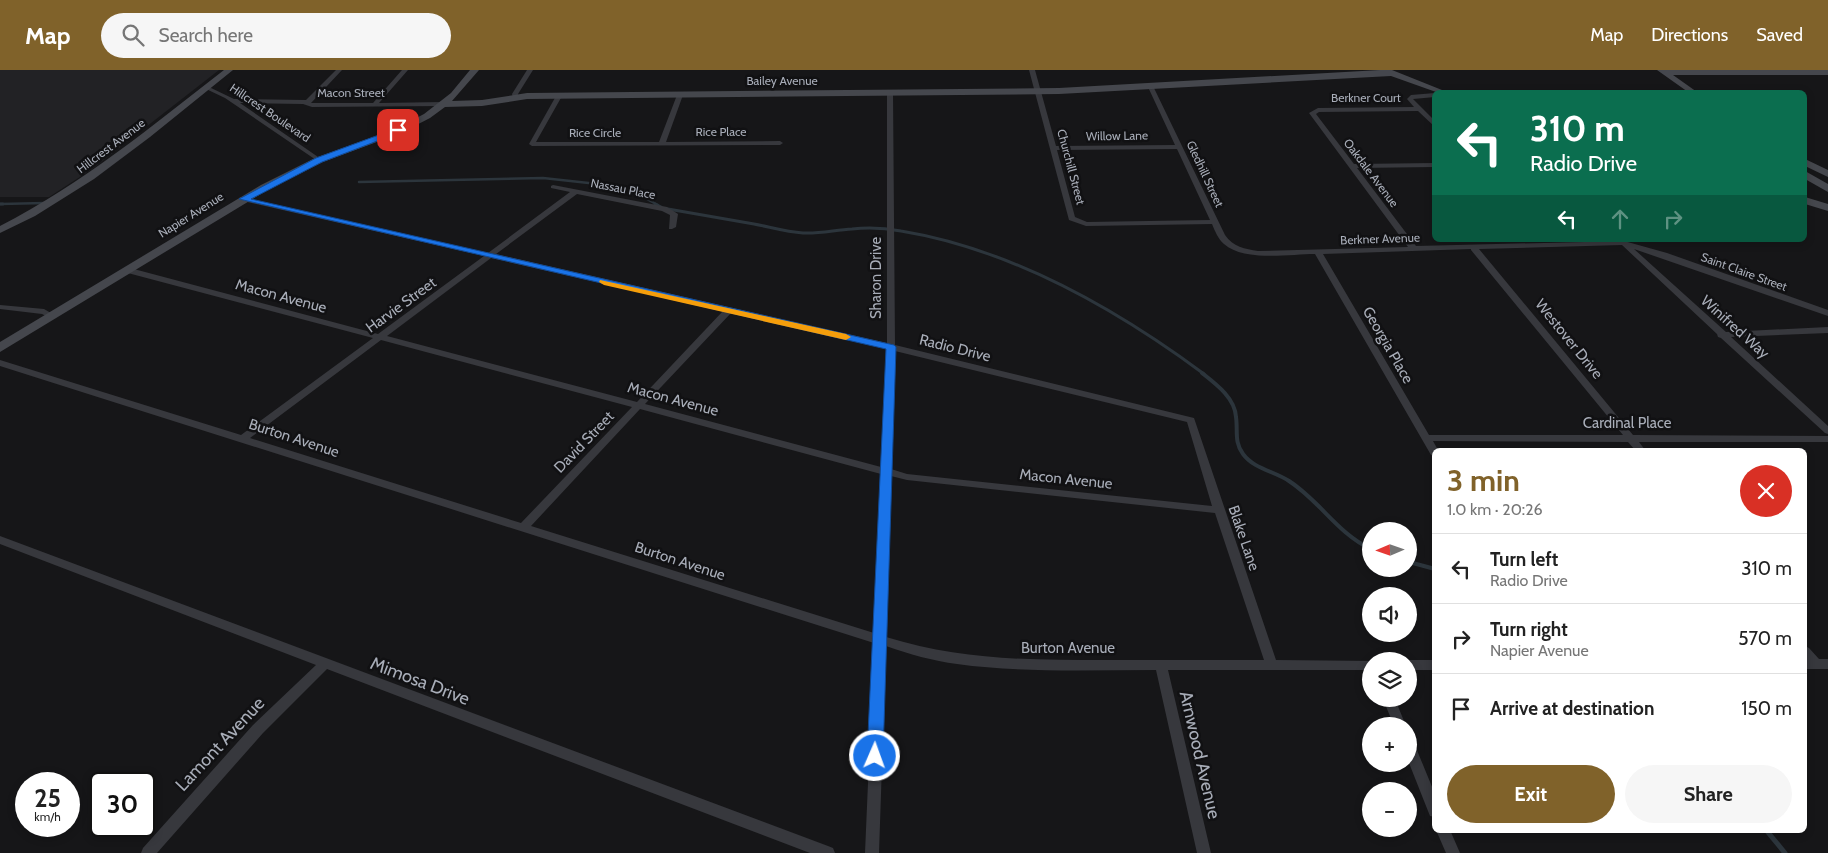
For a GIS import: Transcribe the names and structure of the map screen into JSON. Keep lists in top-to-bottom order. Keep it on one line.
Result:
{"streets":{"street":["Bailey Avenue","Macon Street","Berkner Court","Hillcrest Boulevard","Rice Place","Rice Circle","Willow Lane","Hillcrest Avenue","Churchill Street","Oakdale Avenue","Gledhill Street","Nassau Place","Napier Avenue","Berkner Avenue","Saint Claire Street","Sharon Drive","Macon Avenue","Harvie Street","Winifred Way","Westover Drive","Georgia Place","Radio Drive","Cardinal Place","Burton Avenue","David Street","Blake Lane","Mimosa Drive","Lamont Avenue","Arnwood Avenue"]},"crossings":[["Bailey Avenue","Macon Street"],["Bailey Avenue","Rice Circle"],["Bailey Avenue","Churchill Street"],["Bailey Avenue","Gledhill Street"],["Bailey Avenue","Napier Avenue"],["Bailey Avenue","Sharon Drive"],["Macon Street","Hillcrest Boulevard"],["Macon Street","Napier Avenue"],["Berkner Court","Oakdale Avenue"],["Hillcrest Boulevard","Hillcrest Avenue"],["Hillcrest Boulevard","Napier Avenue"],["Rice Place","Rice Circle"],["Willow Lane","Churchill Street"],["Willow Lane","Gledhill Street"],["Churchill Street","Gledhill Street"],["Oakdale Avenue","Berkner Avenue"],["Gledhill Street","Berkner Avenue"],["Nassau Place","Harvie Street"],["Napier Avenue","Macon Avenue"],["Napier Avenue","Radio Drive"],["Berkner Avenue","Saint Claire Street"],["Berkner Avenue","Winifred Way"],["Berkner Avenue","Westover Drive"],["Berkner Avenue","Georgia Place"],["Saint Claire Street","Winifred Way"],["Sharon Drive","Macon Avenue"],["Sharon Drive","Radio Drive"],["Sharon Drive","Burton Avenue"],["Macon Avenue","Harvie Street"],["Macon Avenue","David Street"],["Macon Avenue","Blake Lane"],["Harvie Street","Radio Drive"],["Harvie Street","Burton Avenue"],["Westover Drive","Cardinal Place"],["Georgia Place","Cardinal Place"],["Radio Drive","David Street"],["Radio Drive","Blake Lane"],["Burton Avenue","David Street"],["Burton Avenue","Blake Lane"],["Burton Avenue","Arnwood Avenue"],["Mimosa Drive","Lamont Avenue"]],"north":"left","page":{"header":"Map","search":"Search here","nav":["Map","Directions","Saved"],"turn":["310 m","Radio Drive"],"heading":["3 min","1.0 km · 20:26"],"map_buttons":["+","−"],"list":[{"name":"Turn left","note":"Radio Drive","value":"310 m"},{"name":"Turn right","note":"Napier Avenue","value":"570 m"},{"name":"Arrive at destination","value":"150 m"}],"buttons":["Exit","Share"],"speed":"25 km/h","limit":"30"}}
